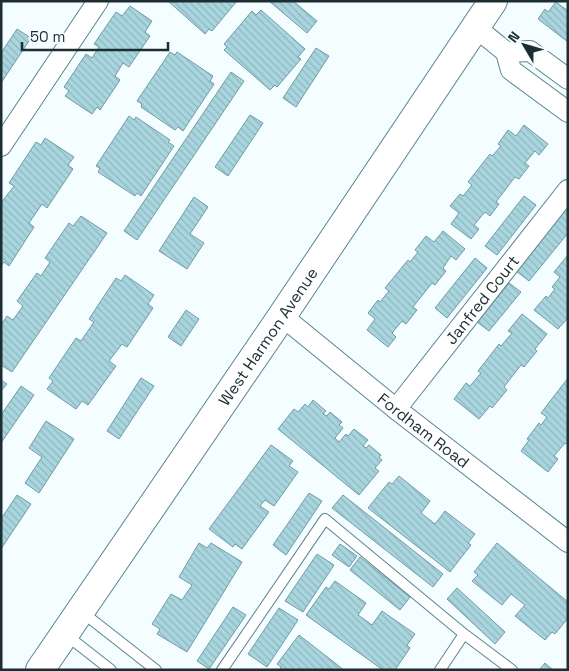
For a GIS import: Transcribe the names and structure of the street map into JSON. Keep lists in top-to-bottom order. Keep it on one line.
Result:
{"streets":{"main road":["West Harmon Avenue"],"street":["Janfred Court","Fordham Road"]},"crossings":[["Janfred Court","Fordham Road"],["West Harmon Avenue","Fordham Road"]],"scale_bar":"50 m","north":"top left"}
